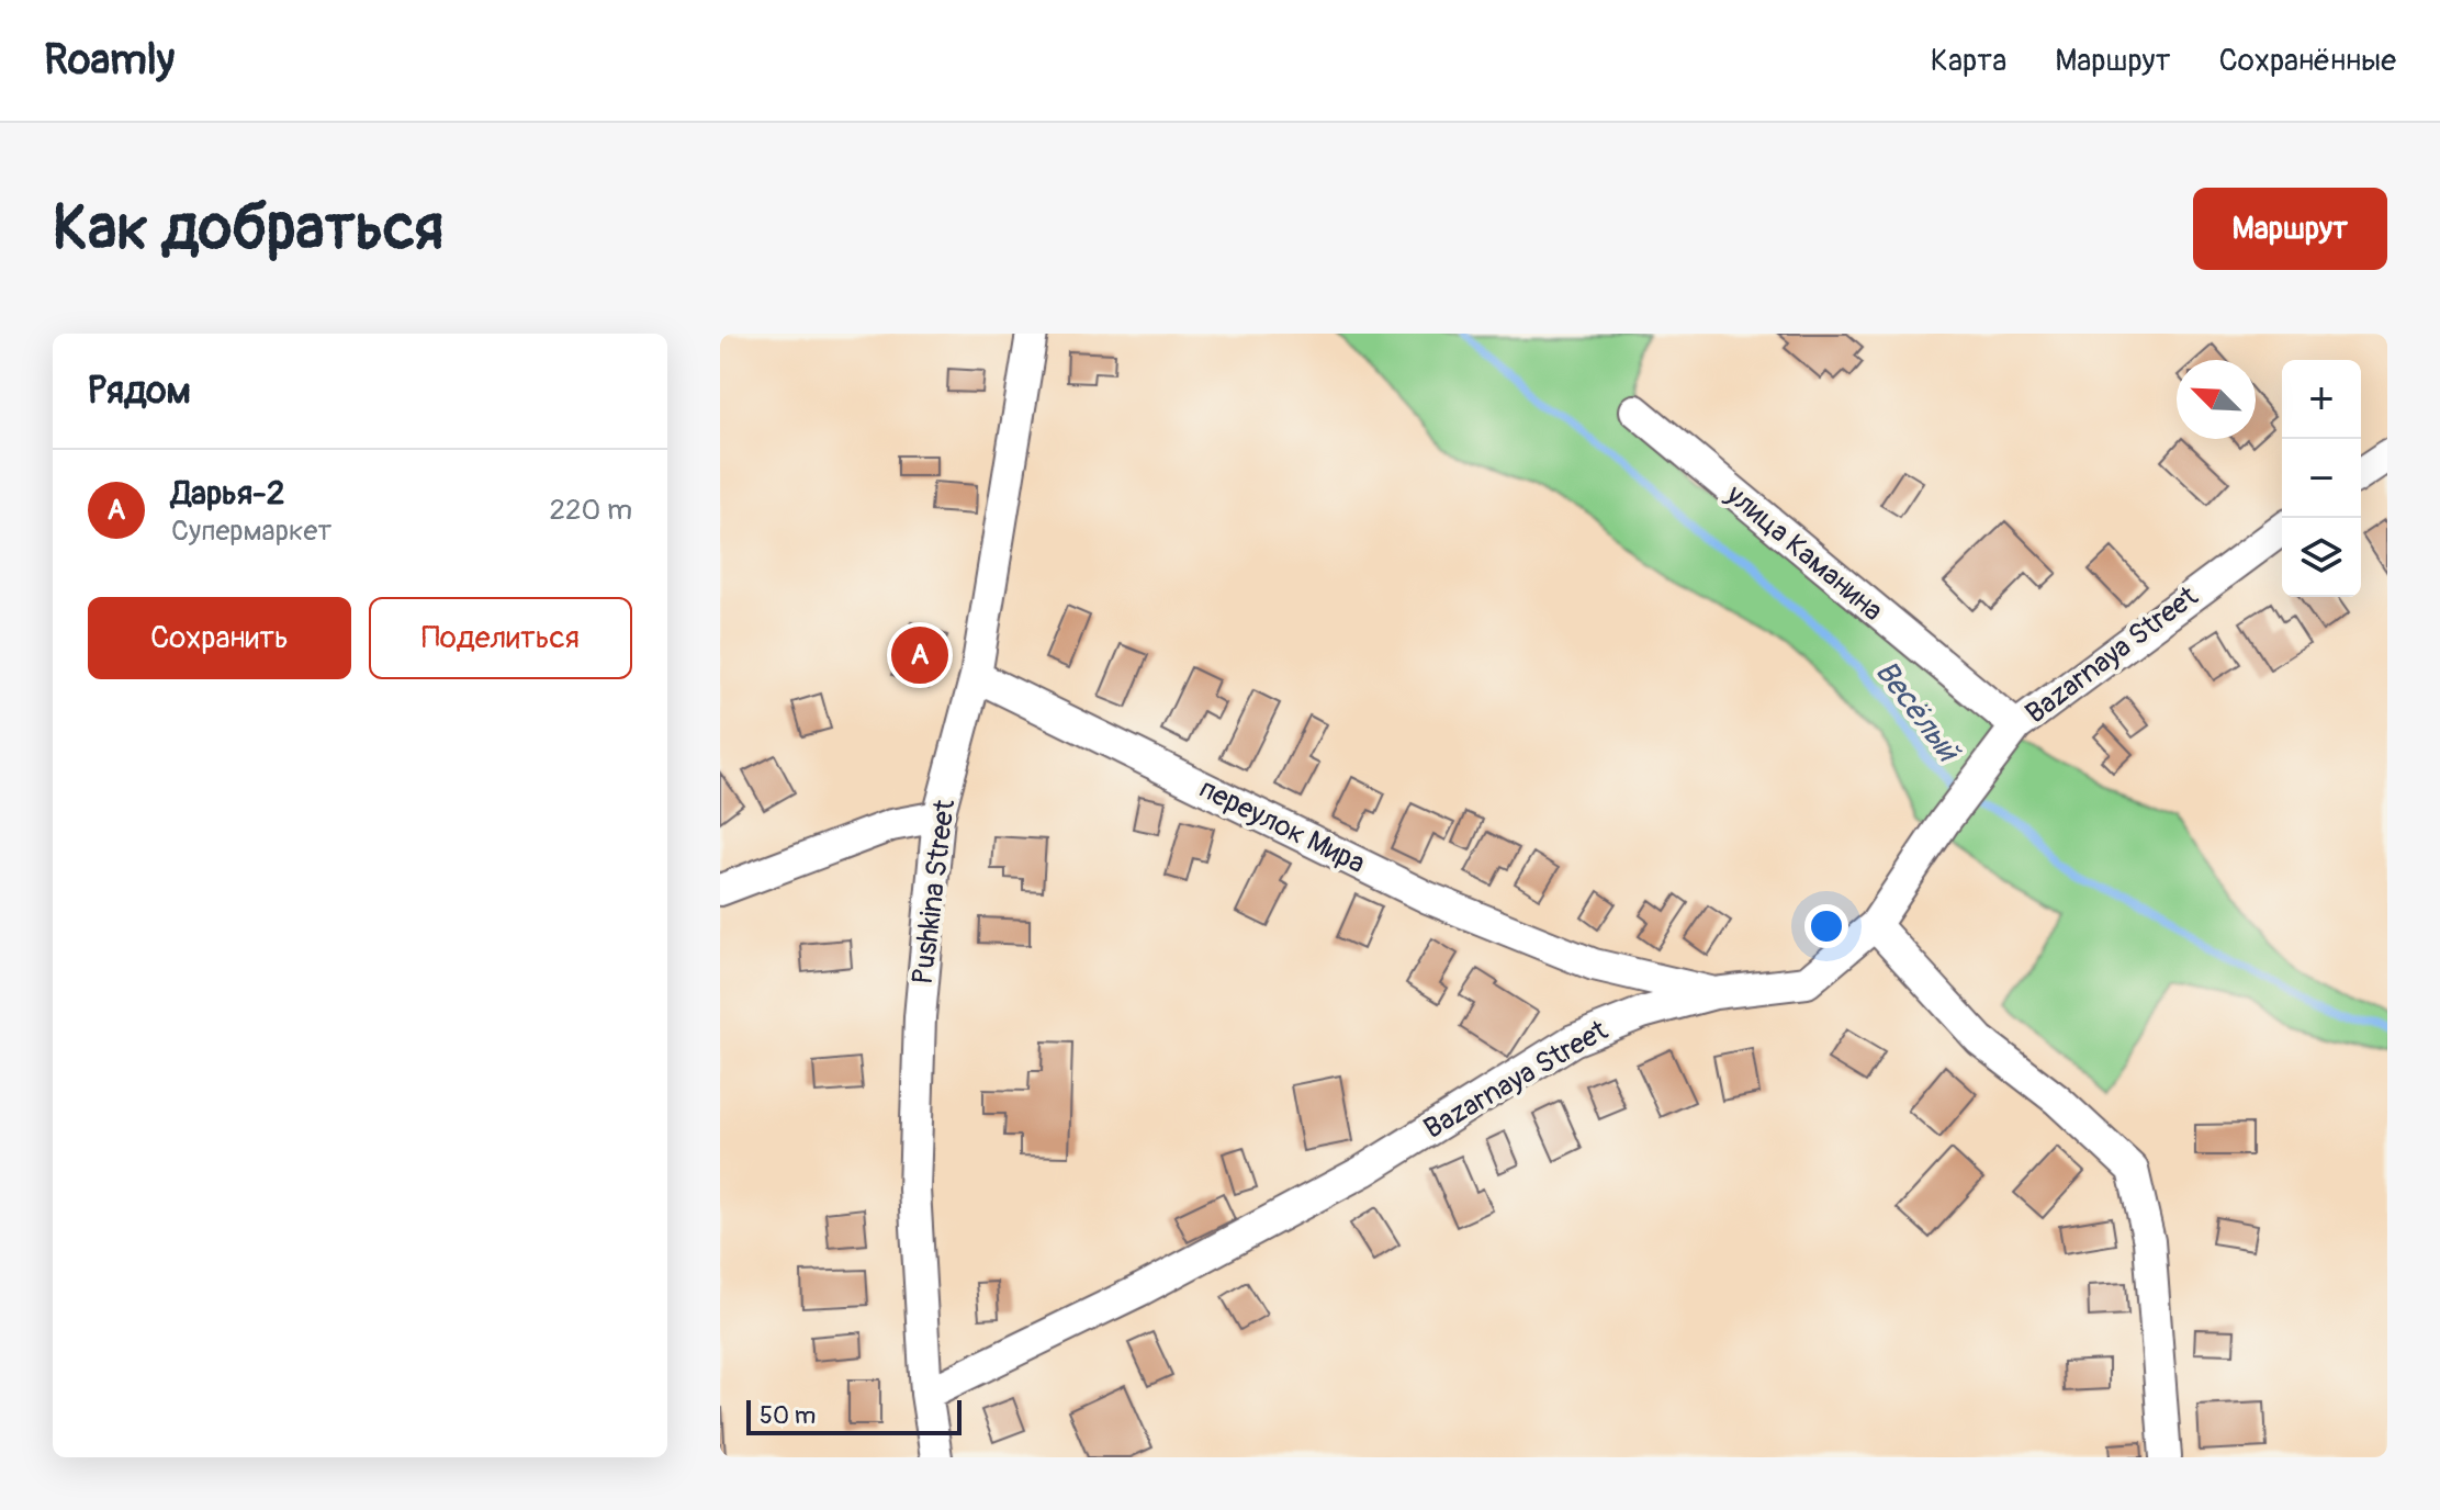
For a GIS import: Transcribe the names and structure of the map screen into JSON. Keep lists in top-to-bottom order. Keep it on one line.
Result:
{"streets":{"street":["улица Каманина","Bazarnaya Street","переулок Мира","Pushkina Street"]},"crossings":[["улица Каманина","Bazarnaya Street"],["Bazarnaya Street","переулок Мира"],["Bazarnaya Street","Pushkina Street"],["переулок Мира","Pushkina Street"]],"water":["Весёлый"],"scale_bar":"50 m","north":"top left","page":{"header":"Roamly","nav":["Карта","Маршрут","Сохранённые"],"buttons":["Маршрут",["Сохранить","Поделиться"]],"title":"Как добраться","heading":"Рядом","map_buttons":["+","−"],"list":[{"mark":"A","name":"Дарья-2","note":"Супермаркет","value":"220 m"}],"pins":"A","scale":"50 m"}}
